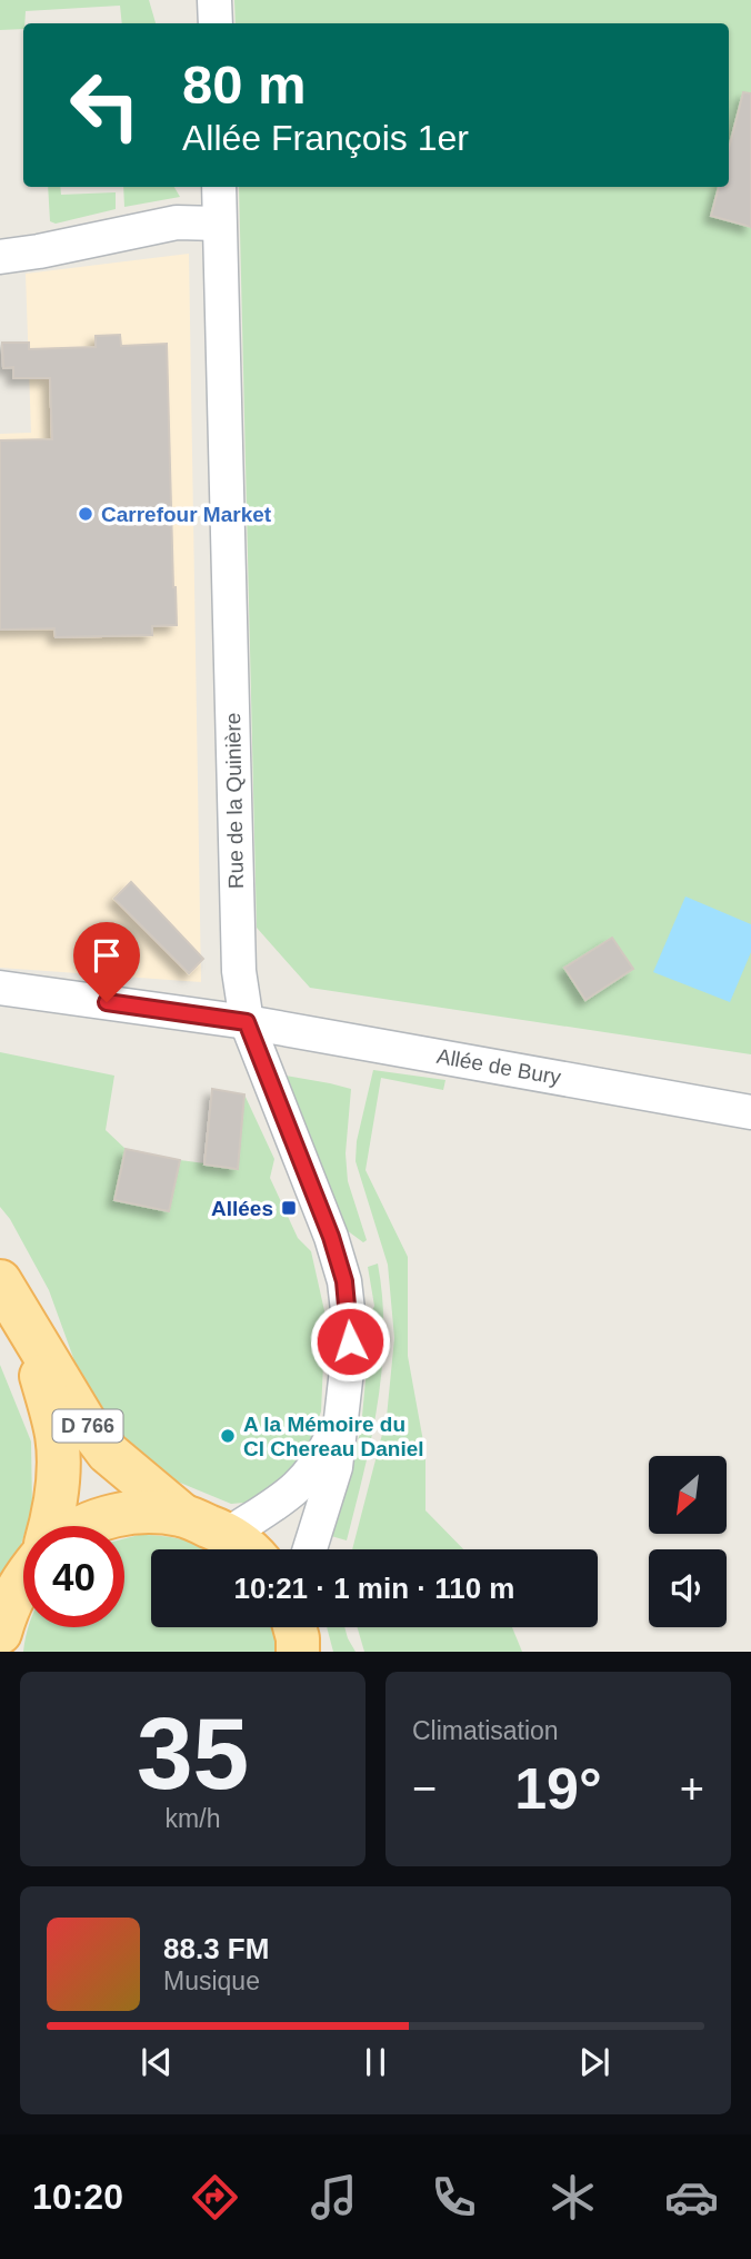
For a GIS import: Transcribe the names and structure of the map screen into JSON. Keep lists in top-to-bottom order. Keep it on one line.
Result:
{"streets":{"main road":["D 766"],"street":["Rue de la Quinière","Allée de Bury"]},"crossings":[["Rue de la Quinière","Allée de Bury"],["Rue de la Quinière","D 766"]],"places":{"other":["Carrefour Market","A la Mémoire du Cl Chereau Daniel"],"transit":["Allées"]},"north":"bottom left","page":{"turn":["80 m","Allée François 1er"],"limit":"40","trip":"10:21 · 1 min · 110 m","tile":[["35","km/h"],"Climatisation"],"heat":["−","19°","+"],"song":["88.3 FM","Musique"],"tabs":"10:20"}}
